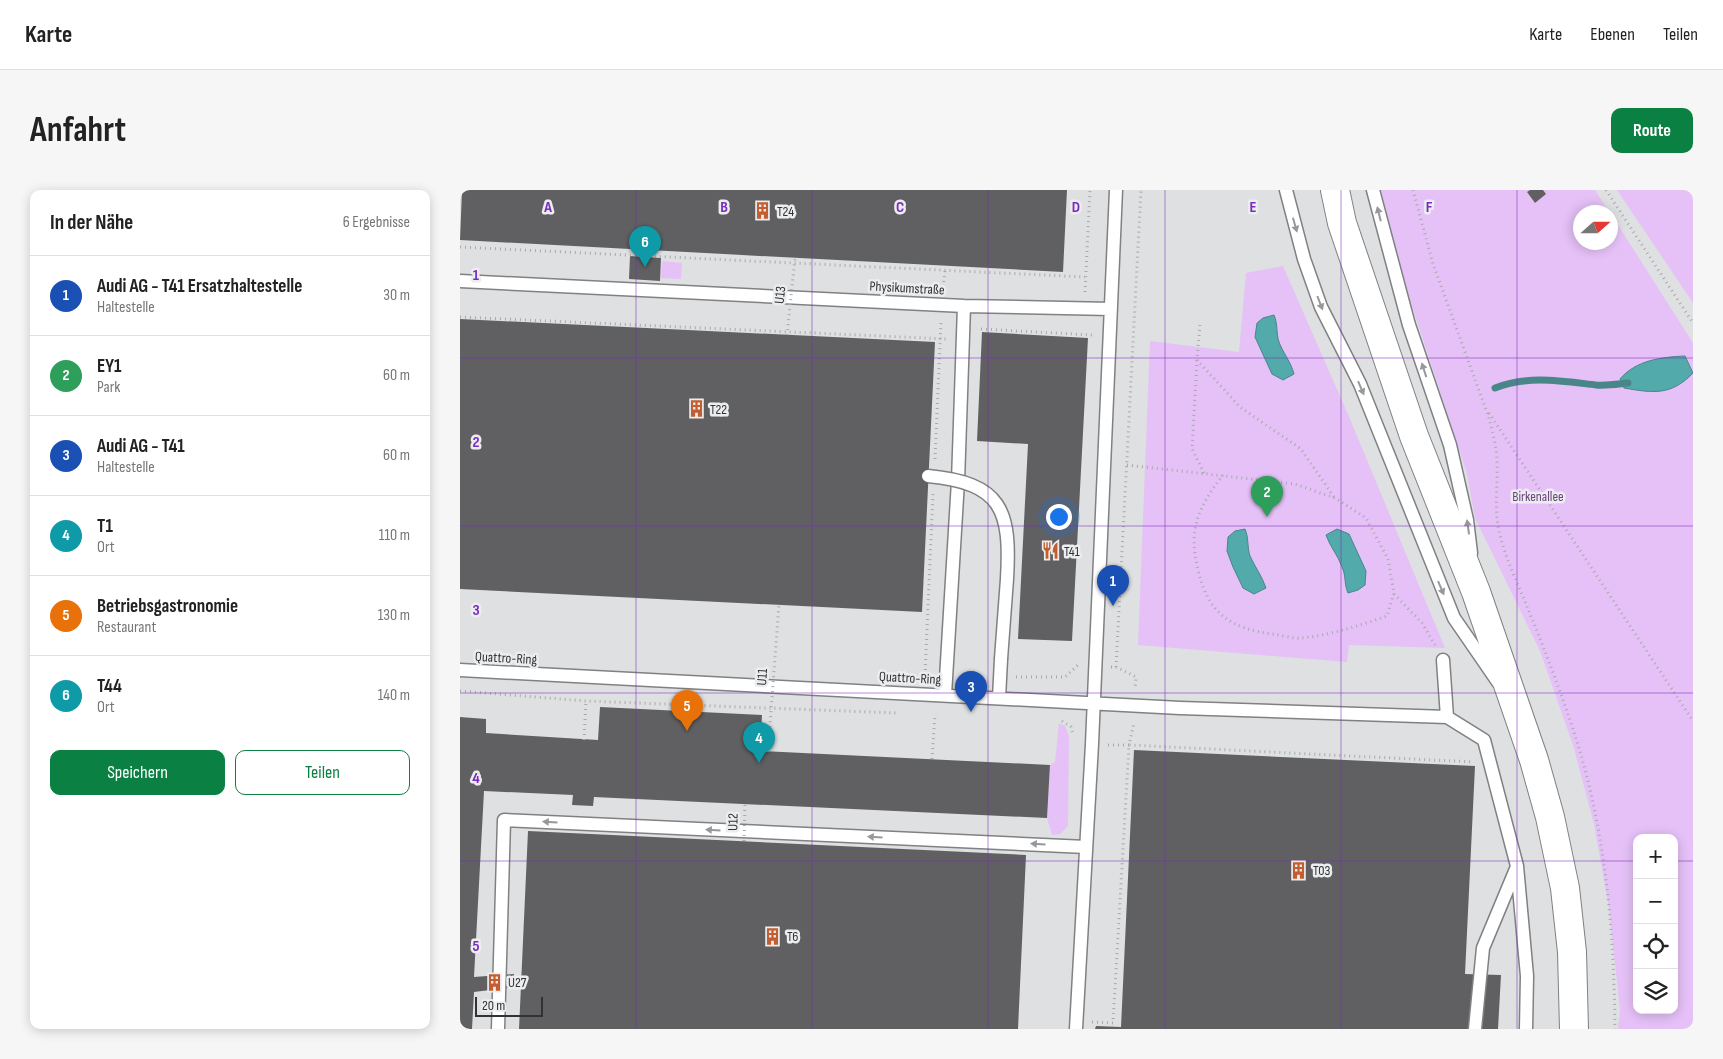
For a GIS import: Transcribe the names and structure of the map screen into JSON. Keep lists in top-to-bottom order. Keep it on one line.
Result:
{"streets":{"lane":["Physikumstraße","Quattro-Ring"],"path":["U13","U11","U12"]},"parks":["Birkenallee"],"places":{"building":["T24","T22","T03","T6","U27"],"restaurant":["T41"]},"scale_bar":"20 m","north":"right","page":{"header":"Karte","nav":["Karte","Ebenen","Teilen"],"buttons":["Route",["Speichern","Teilen"]],"title":"Anfahrt","heading":["In der Nähe","6 Ergebnisse"],"pins":["6","2","1","3","5","4"],"list":[{"mark":"1","name":"Audi AG - T41 Ersatzhaltestelle","note":"Haltestelle","value":"30 m"},{"mark":"2","name":"EY1","note":"Park","value":"60 m"},{"mark":"3","name":"Audi AG - T41","note":"Haltestelle","value":"60 m"},{"mark":"4","name":"T1","note":"Ort","value":"110 m"},{"mark":"5","name":"Betriebsgastronomie","note":"Restaurant","value":"130 m"},{"mark":"6","name":"T44","note":"Ort","value":"140 m"}],"map_buttons":["+","−"],"scale":"20 m"},"grid":{"columns":["A","B","C","D","E","F"],"rows":["1","2","3","4","5"]}}
